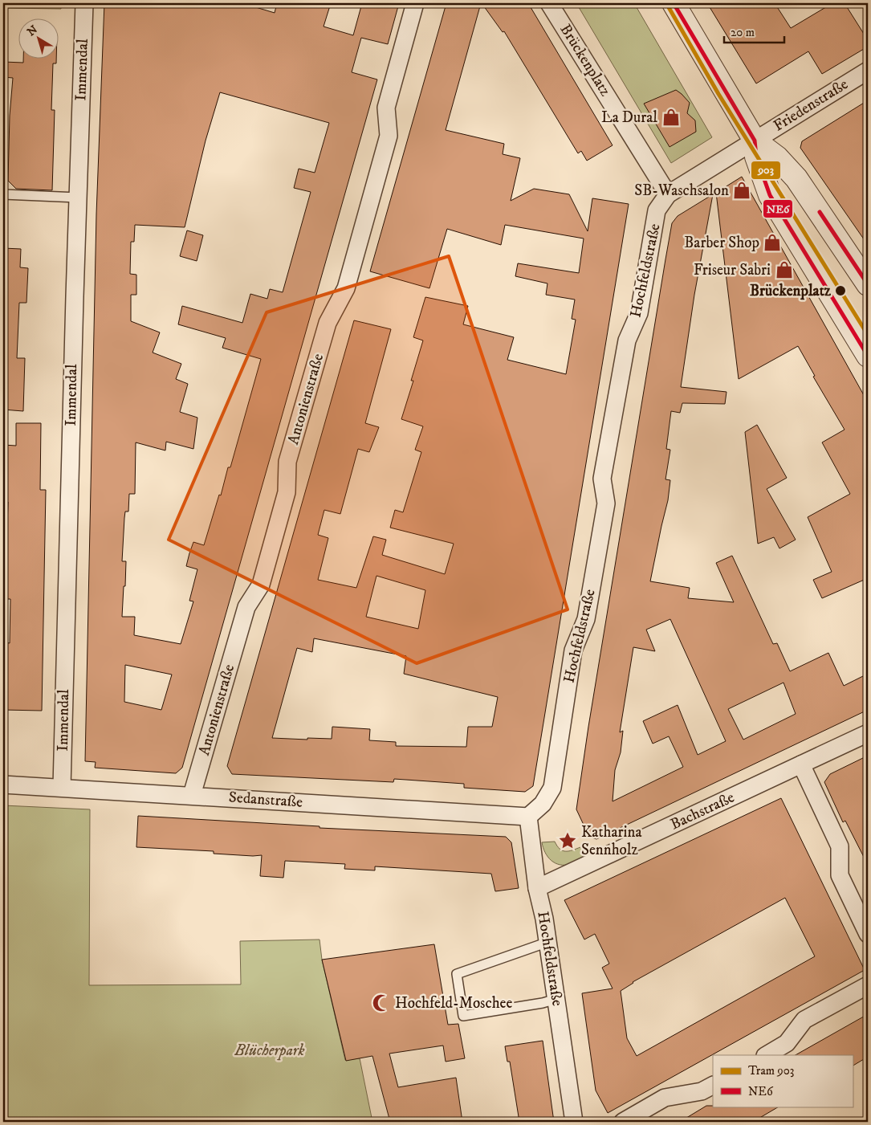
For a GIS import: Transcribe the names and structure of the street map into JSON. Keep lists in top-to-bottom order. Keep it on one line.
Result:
{"streets":{"street":["Brückenplatz","Immendal","Friedenstraße","Hochfeldstraße","Antonienstraße","Sedanstraße","Bachstraße"]},"crossings":[["Brückenplatz","Hochfeldstraße"],["Immendal","Sedanstraße"],["Hochfeldstraße","Sedanstraße"],["Hochfeldstraße","Bachstraße"],["Antonienstraße","Sedanstraße"]],"parks":["Blücherpark"],"places":{"shop":["La Dural","SB-Waschsalon","Barber Shop","Friseur Sabri"],"other":["Brückenplatz"],"place":["Katharina Sennholz"],"mosque":["Hochfeld-Moschee"]},"lines":["tram line 903","transit line NE6"],"legend":["Tram 903","NE6"],"scale_bar":"20 m","north":"top left"}
